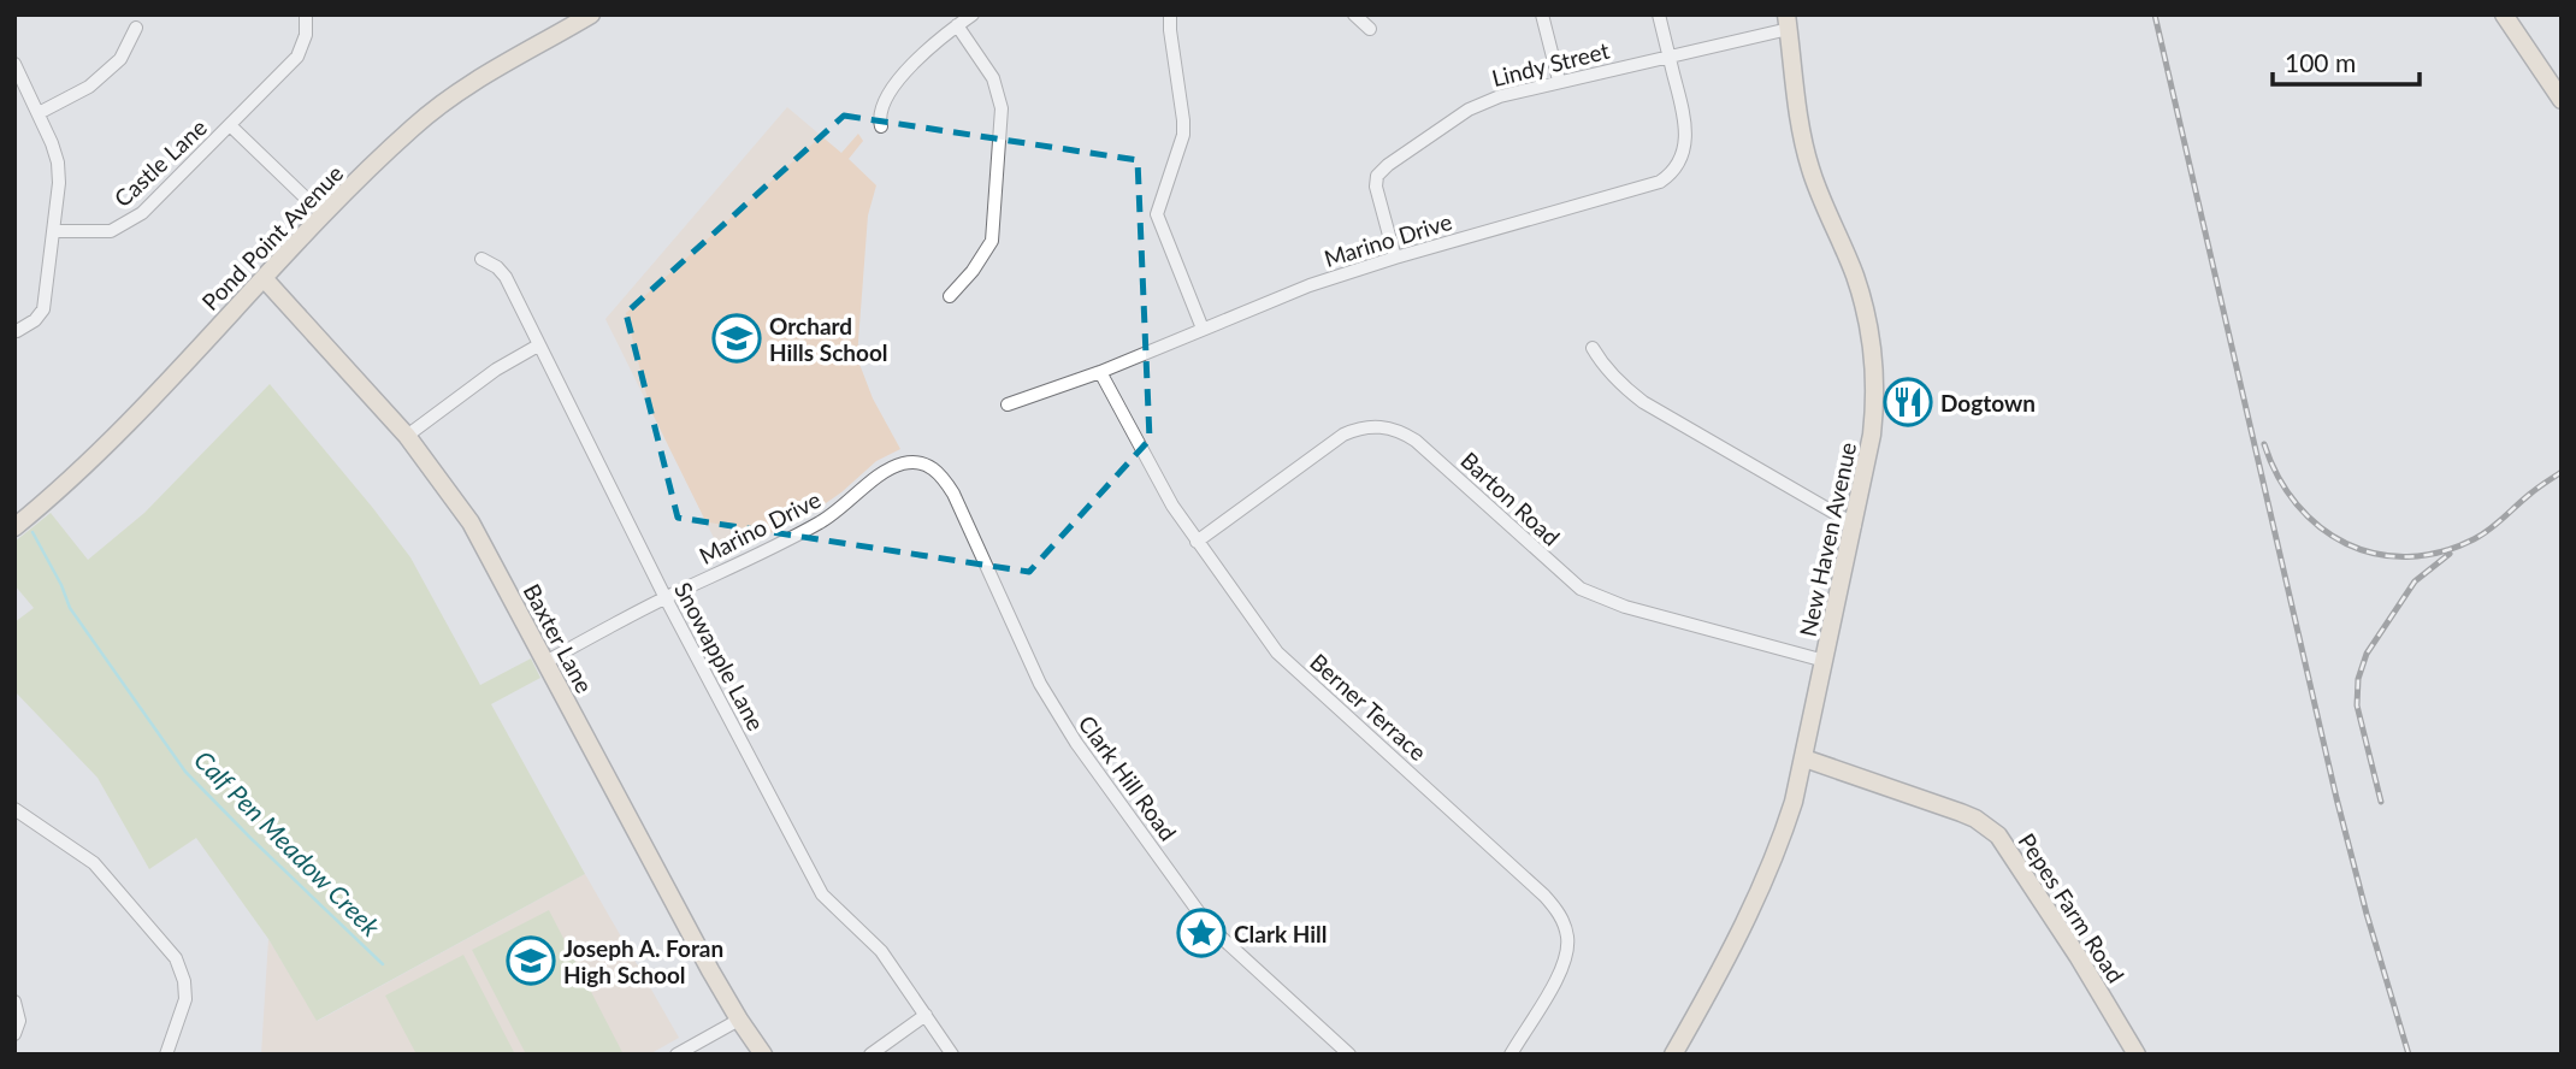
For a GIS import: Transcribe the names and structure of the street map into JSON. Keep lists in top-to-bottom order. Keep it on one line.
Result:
{"streets":{"main road":["Pond Point Avenue","New Haven Avenue","Baxter Lane","Pepes Farm Road"],"street":["Lindy Street","Castle Lane","Marino Drive","Barton Road","Snowapple Lane","Berner Terrace","Clark Hill Road"]},"crossings":[["Lindy Street","Marino Drive"],["Lindy Street","New Haven Avenue"],["Pond Point Avenue","Baxter Lane"],["Marino Drive","Baxter Lane"],["Marino Drive","Snowapple Lane"],["Marino Drive","Berner Terrace"],["Marino Drive","Clark Hill Road"],["Barton Road","New Haven Avenue"],["Barton Road","Berner Terrace"],["New Haven Avenue","Pepes Farm Road"]],"water":["Calf Pen Meadow Creek"],"places":{"school or university":["Orchard Hills School","Joseph A. Foran High School"],"restaurant":["Dogtown"],"place":["Clark Hill"]},"scale_bar":"100 m"}
